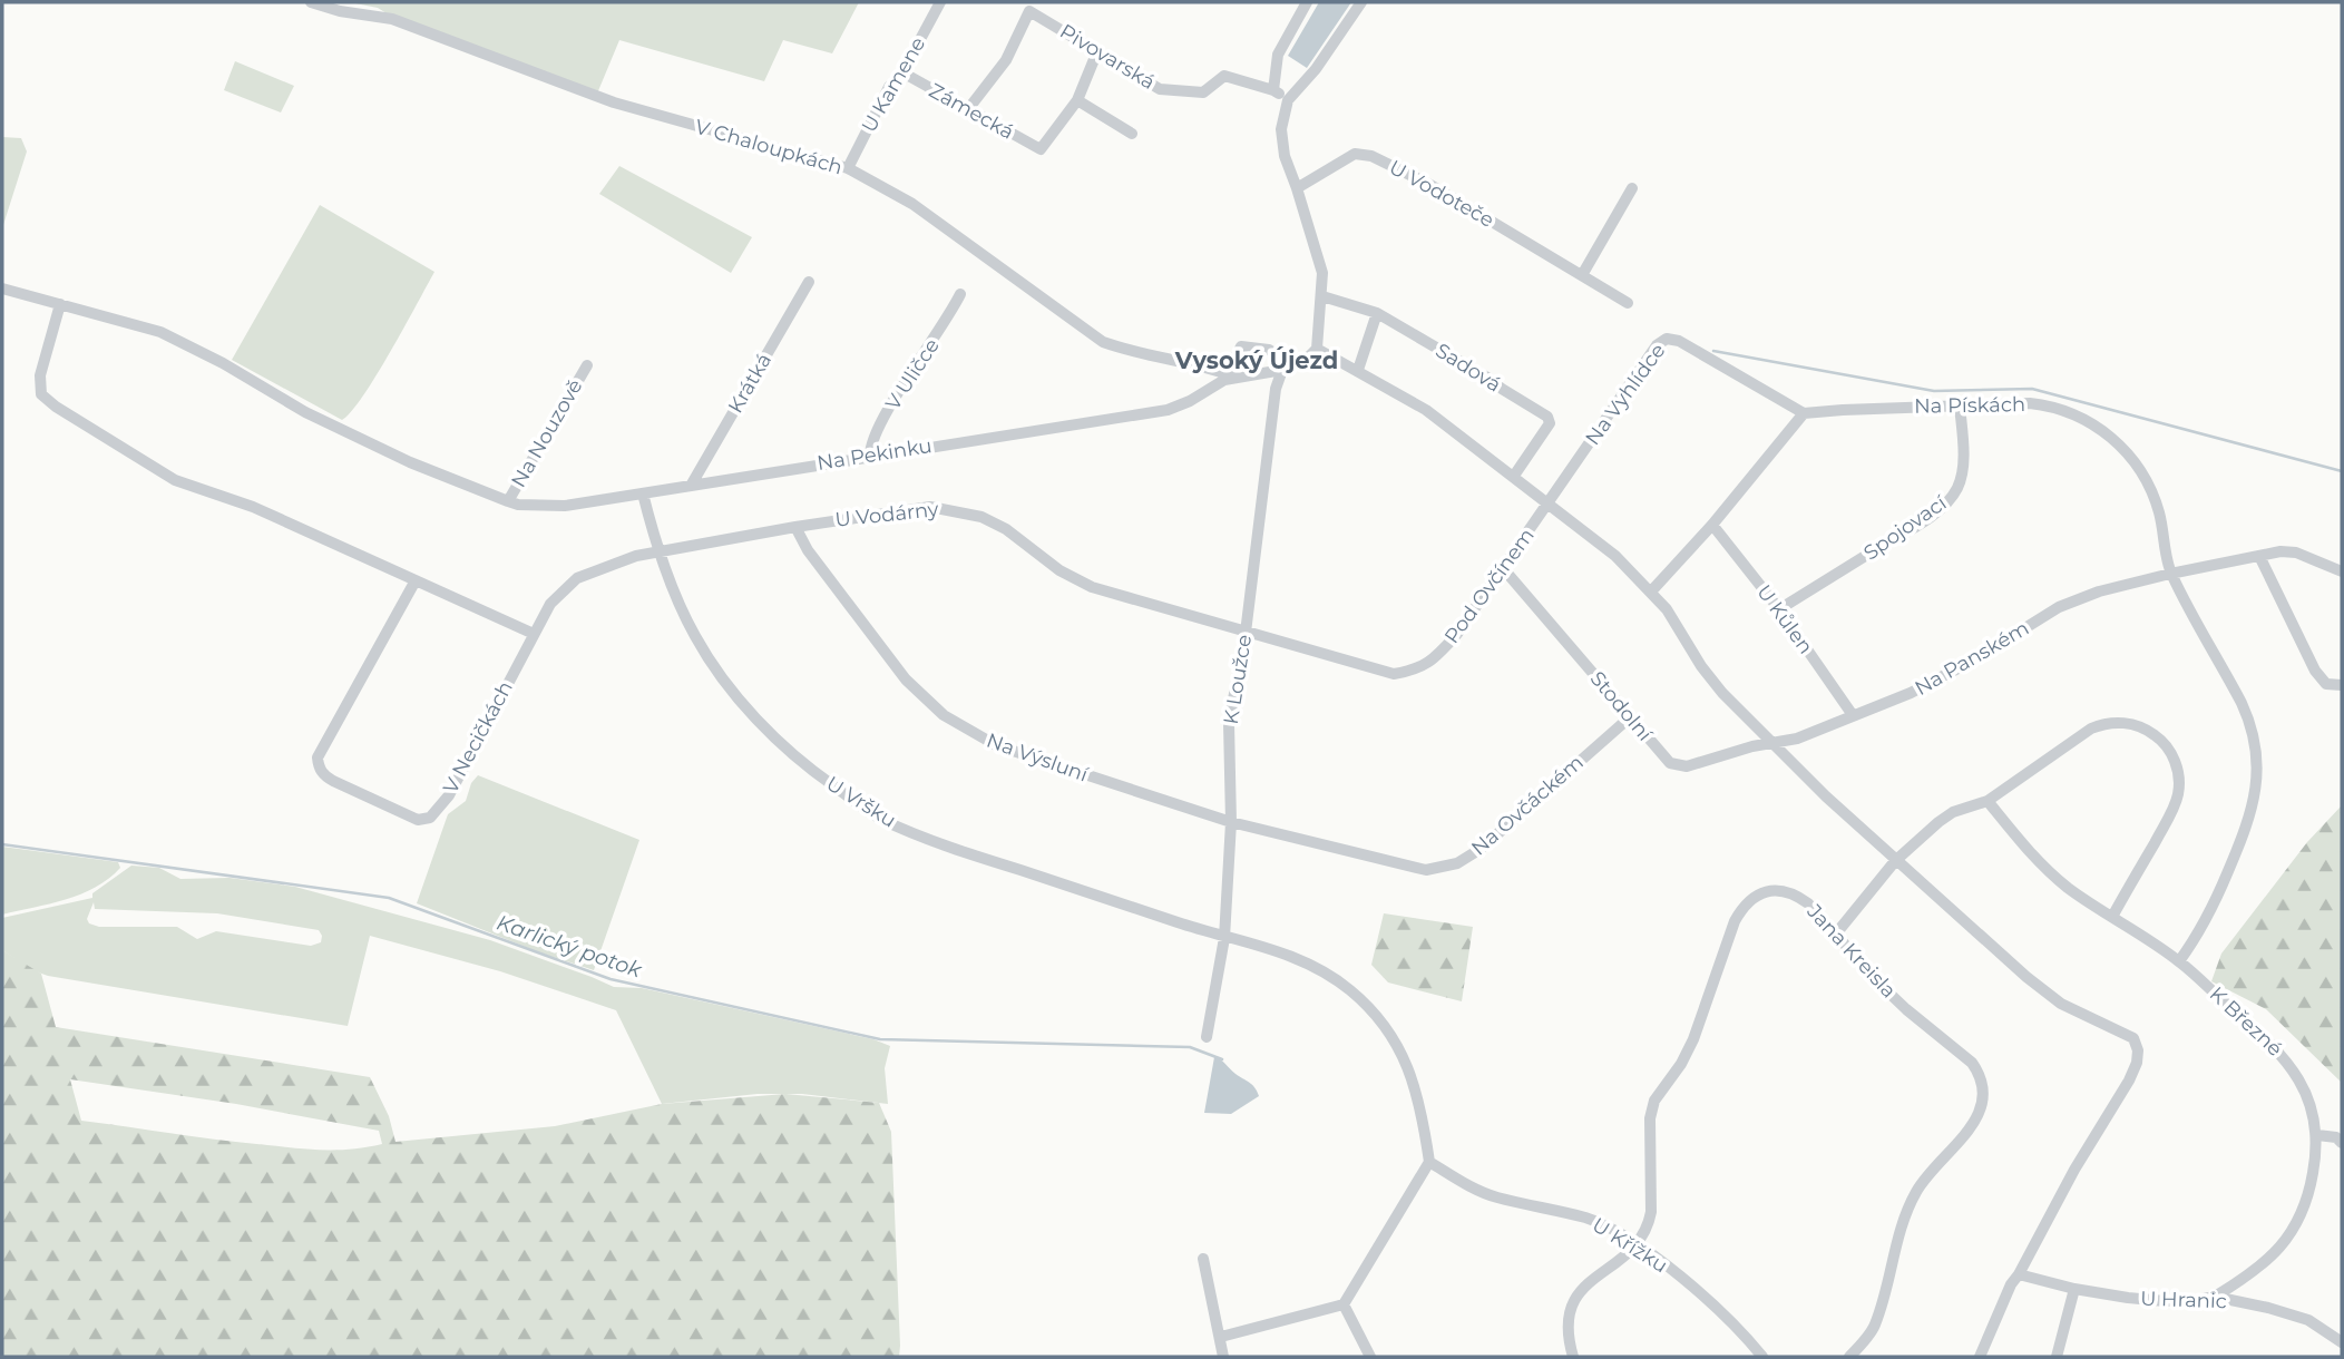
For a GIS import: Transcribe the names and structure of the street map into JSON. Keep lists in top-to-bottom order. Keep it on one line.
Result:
{"streets":{"street":["Pivovarská","U Kamene","Zámecká","V Chaloupkách","U Vodoteče","Sadová","V Uličce","Krátká","Na Vyhlídce","Na Pískách","Na Nouzově","Na Pekinku","U Vodárny","Spojovací","Pod Ovčínem","U Kůlen","Na Panském","K Loužce","Stodolní","V Necičkách","Na Výsluní","U Vršku","Na Ovčáckém","Jana Kreisla","K Březné","U Křížku","U Hranic"]},"crossings":[["Pivovarská","Zámecká"],["U Kamene","Zámecká"],["U Kamene","V Chaloupkách"],["V Chaloupkách","Na Pekinku"],["V Uličce","Na Pekinku"],["Krátká","Na Pekinku"],["Na Vyhlídce","Na Pískách"],["Na Vyhlídce","Pod Ovčínem"],["Na Pískách","Spojovací"],["Na Pískách","Na Panském"],["Na Pískách","K Březné"],["Na Nouzově","Na Pekinku"],["Na Pekinku","U Vršku"],["U Vodárny","Pod Ovčínem"],["U Vodárny","K Loužce"],["U Vodárny","V Necičkách"],["U Vodárny","Na Výsluní"],["U Vodárny","U Vršku"],["Spojovací","U Kůlen"],["Pod Ovčínem","K Loužce"],["Pod Ovčínem","Stodolní"],["U Kůlen","Na Panském"],["Na Panském","Stodolní"],["K Loužce","Na Výsluní"],["K Loužce","U Vršku"],["K Loužce","Na Ovčáckém"],["Stodolní","Na Ovčáckém"],["Na Výsluní","Na Ovčáckém"],["U Vršku","U Křížku"],["Jana Kreisla","U Křížku"],["K Březné","U Hranic"]],"districts":["Vysoký Újezd"],"water":["Karlický potok"]}
